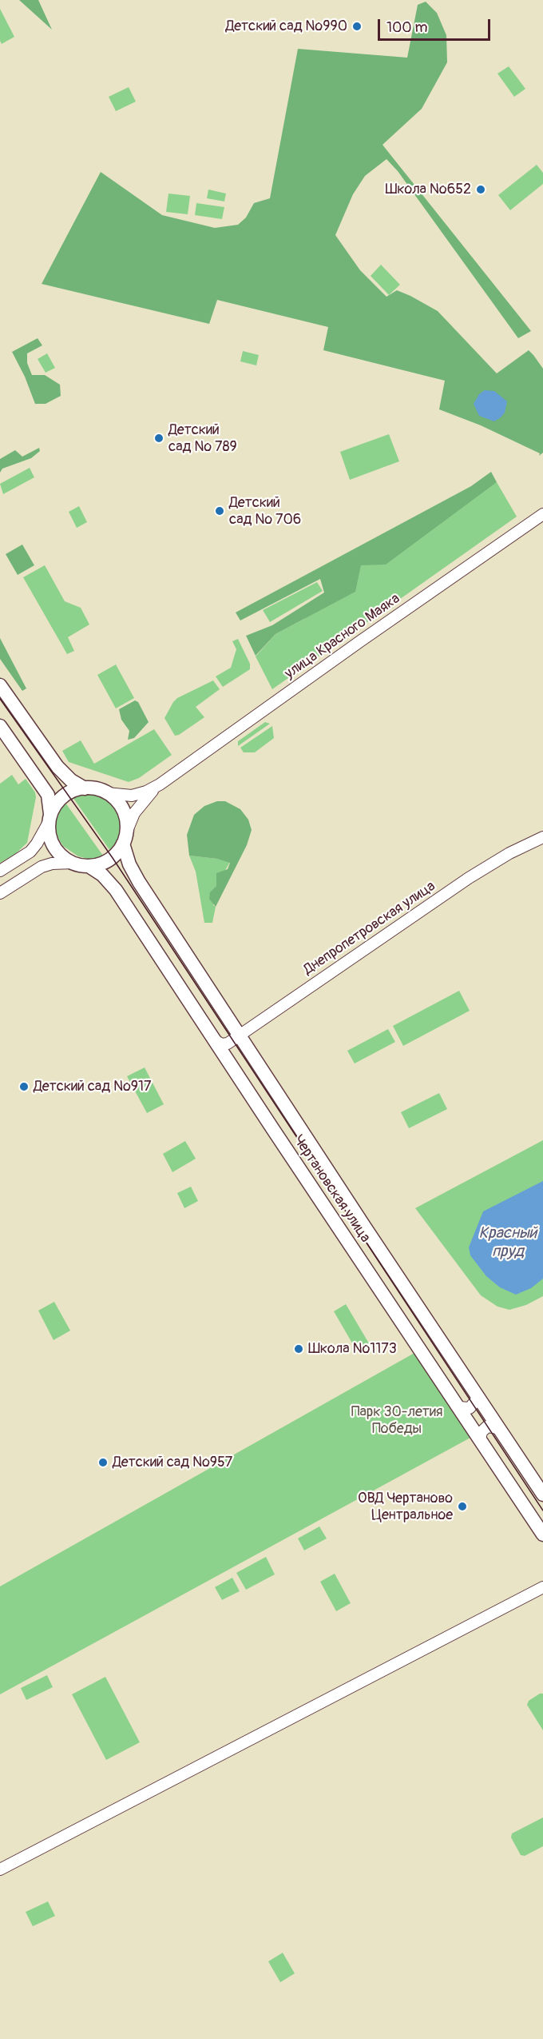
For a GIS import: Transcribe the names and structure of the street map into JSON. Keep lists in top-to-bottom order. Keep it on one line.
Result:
{"streets":{"main road":["Чертановская улица"],"street":["улица Красного Маяка","Днепропетровская улица"]},"crossings":[["улица Красного Маяка","Чертановская улица"],["Днепропетровская улица","Чертановская улица"]],"water":["Красный пруд"],"parks":["Парк 30-летия Победы"],"places":["Детский сад №990","Школа №652","Детский сад № 789","Детский сад № 706","Детский сад №917","Школа №1173","Детский сад №957","ОВД Чертаново Центральное"],"scale_bar":"100 m"}
